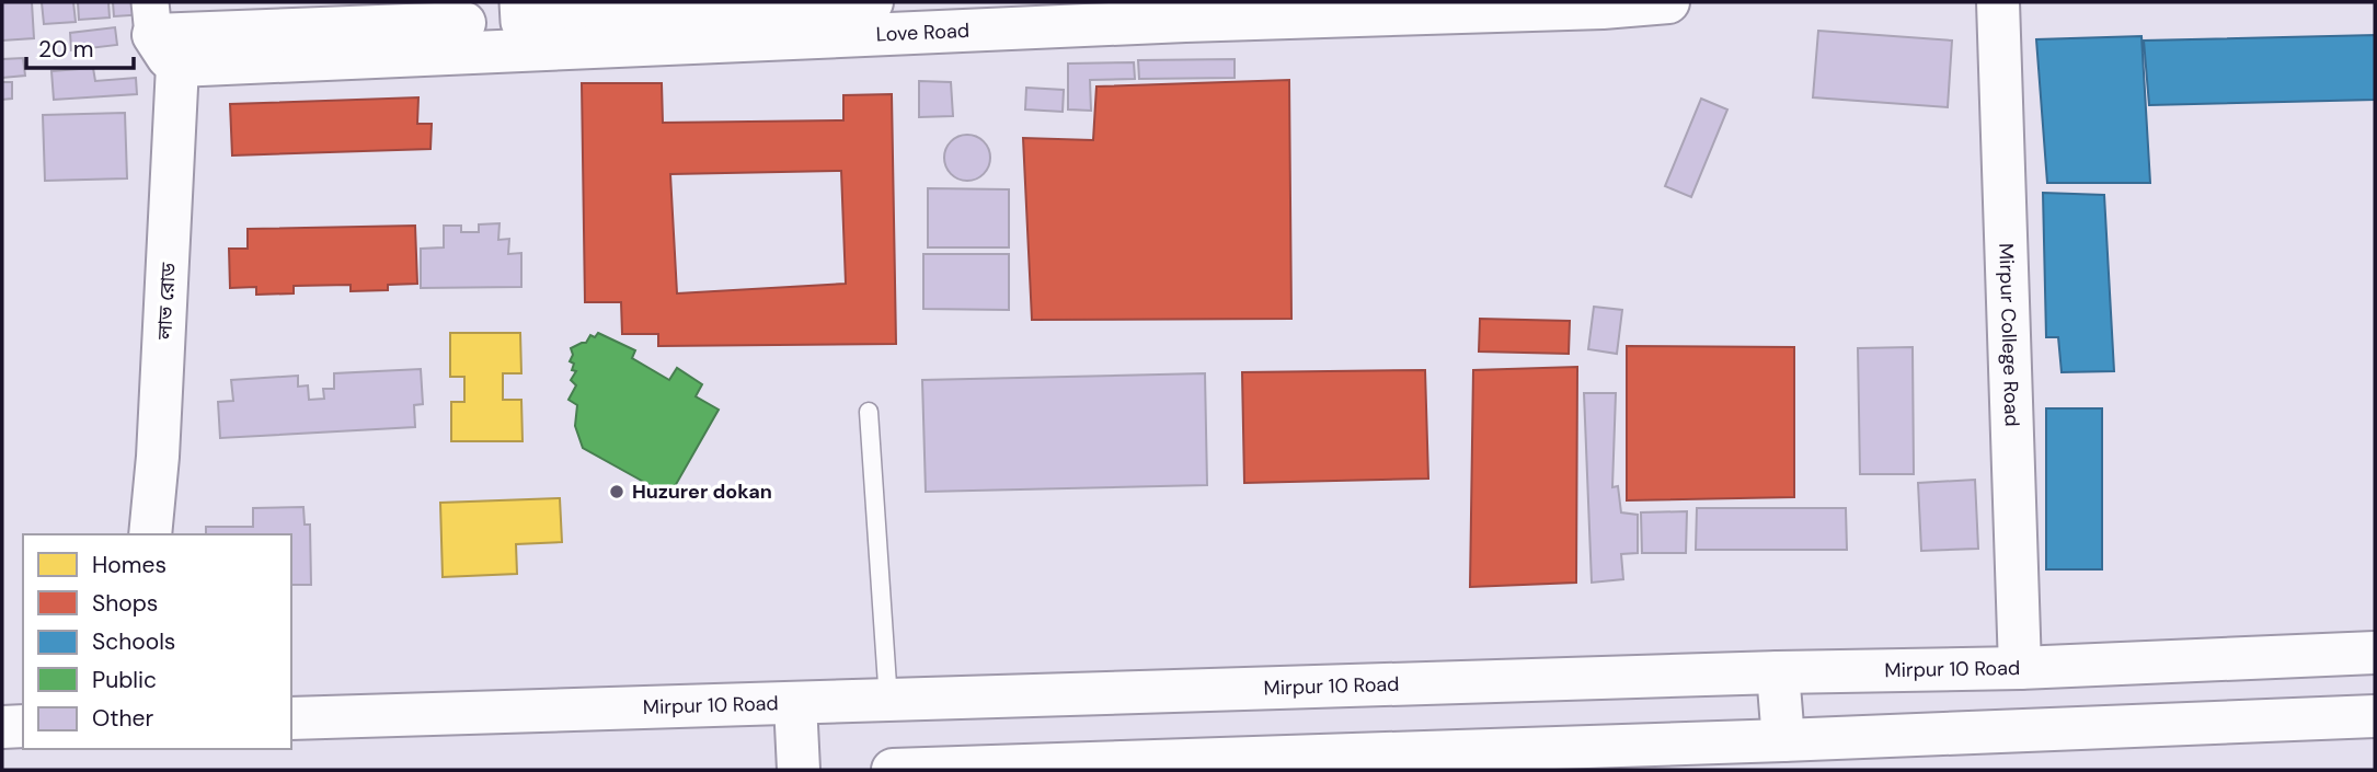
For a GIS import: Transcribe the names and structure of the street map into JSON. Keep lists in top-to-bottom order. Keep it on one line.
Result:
{"streets":{"main road":["Love Road","লাভ রোড","Mirpur College Road","Mirpur 10 Road"]},"crossings":[["Love Road","লাভ রোড"],["Mirpur College Road","Mirpur 10 Road"]],"places":["Huzurer dokan"],"legend":["Homes","Shops","Schools","Public","Other"],"scale_bar":"20 m"}
